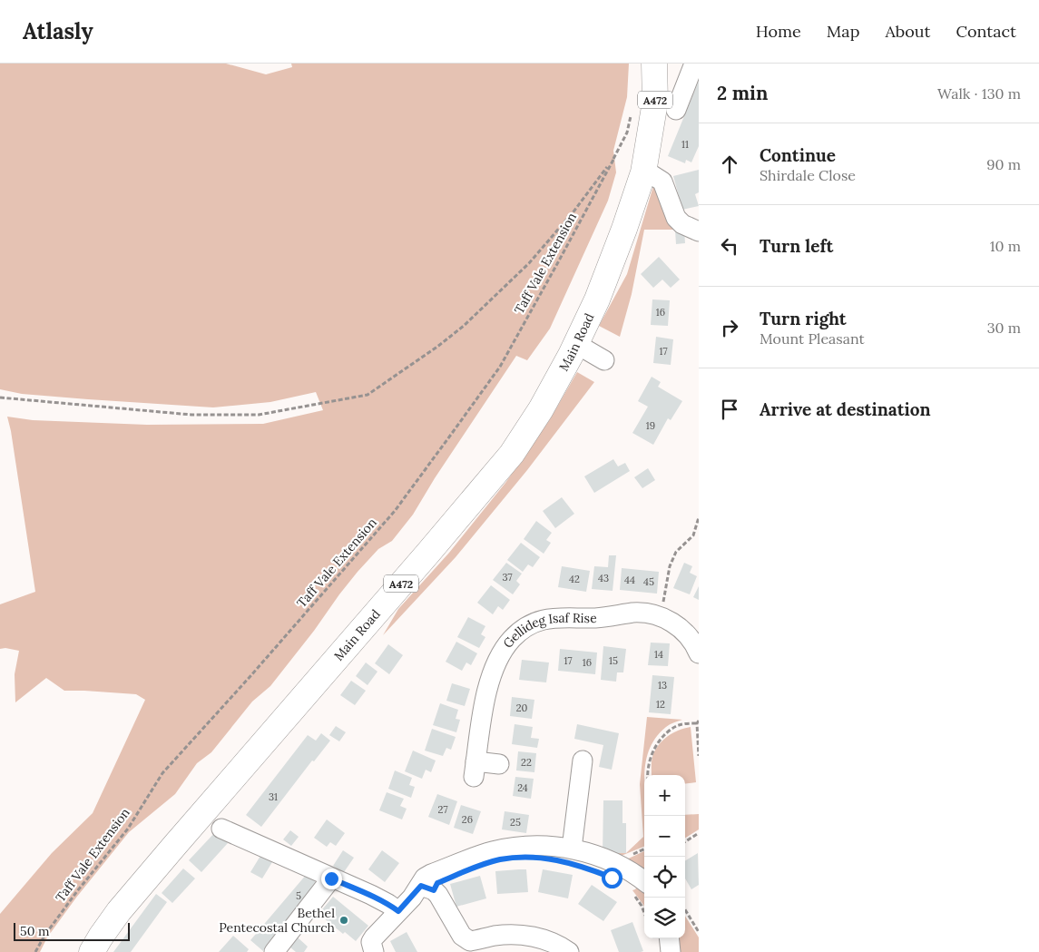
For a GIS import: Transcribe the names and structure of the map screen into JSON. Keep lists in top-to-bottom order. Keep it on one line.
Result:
{"streets":{"main road":["A472","Main Road"],"street":["Gellideg Isaf Rise"],"path":["Taff Vale Extension"]},"places":["Bethel Pentecostal Church"],"house_numbers":["11","16","17","19","37","43","42","44","45","14","17","15","16","13","12","20","22","24","31","27","26","25","5"],"scale_bar":"50 m","page":{"header":"Atlasly","nav":["Home","Map","About","Contact"],"heading":["2 min","Walk · 130 m"],"list":[["Continue","Shirdale Close","90 m"],["Turn left","10 m"],["Turn right","Mount Pleasant","30 m"],"Arrive at destination"],"map_buttons":["+","−"],"scale":"50 m"}}
